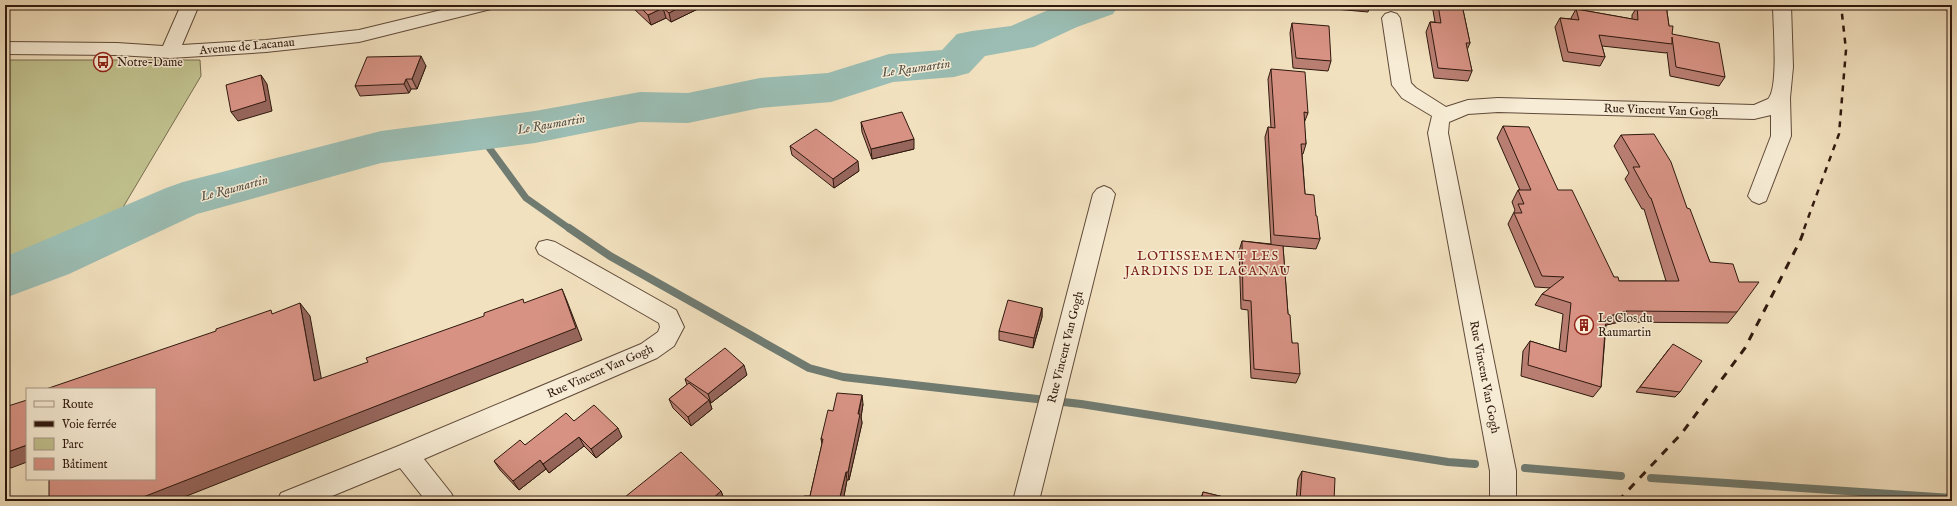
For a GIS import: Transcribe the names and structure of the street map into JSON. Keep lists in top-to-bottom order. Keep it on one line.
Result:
{"streets":{"street":["Avenue de Lacanau","Rue Vincent Van Gogh"]},"districts":["LOTISSEMENT LES JARDINS DE LACANAU"],"water":["Le Raumartin"],"places":{"bus stop":["Notre-Dame"],"building":["Le Clos du Raumartin"]},"legend":["Route","Voie ferrée","Parc","Bâtiment"]}
